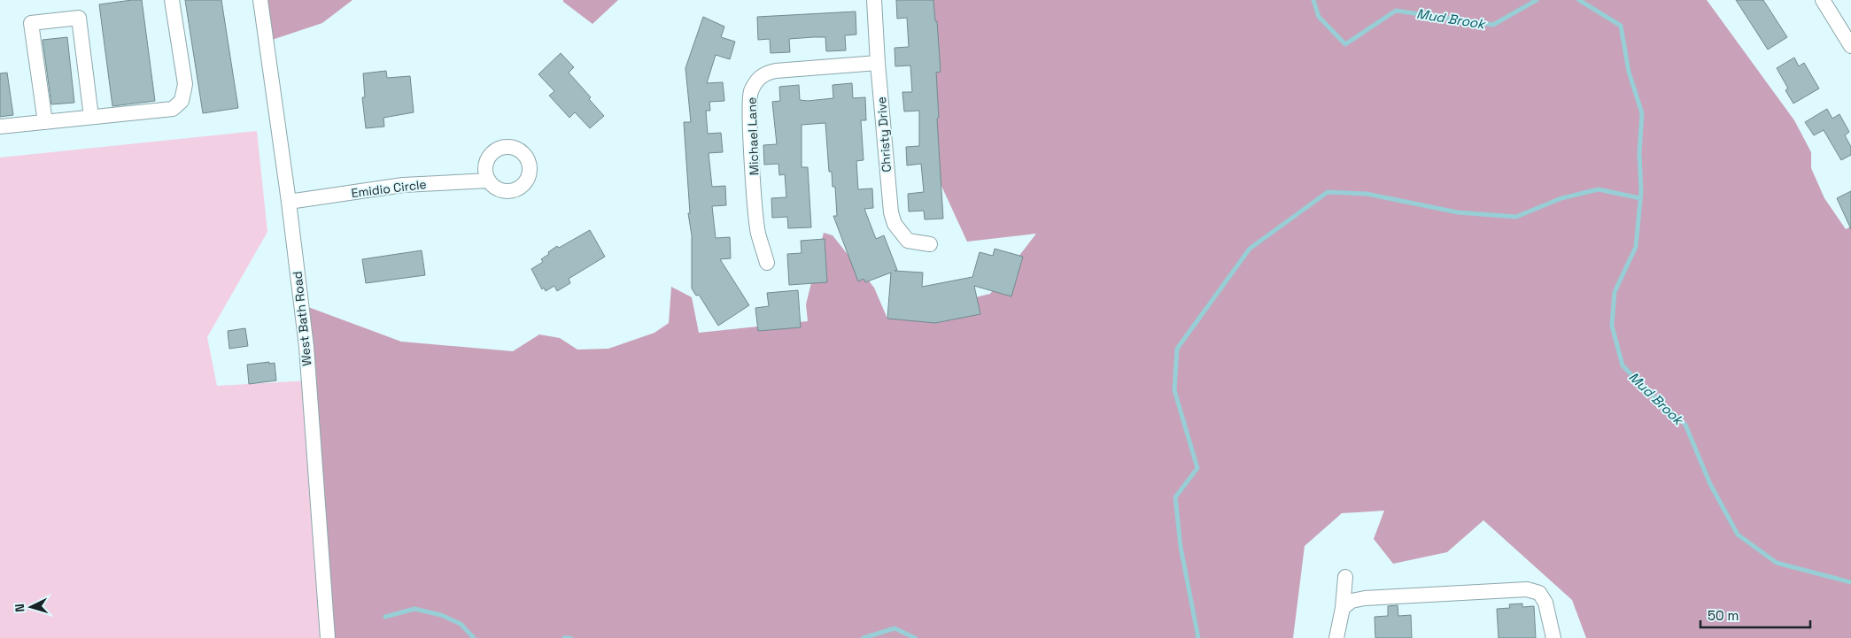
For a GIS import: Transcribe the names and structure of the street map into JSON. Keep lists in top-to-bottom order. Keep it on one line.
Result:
{"streets":{"street":["Christy Drive","Michael Lane","Emidio Circle","West Bath Road"]},"crossings":[["Christy Drive","Michael Lane"],["Emidio Circle","West Bath Road"]],"water":["Mud Brook"],"scale_bar":"50 m","north":"left"}
